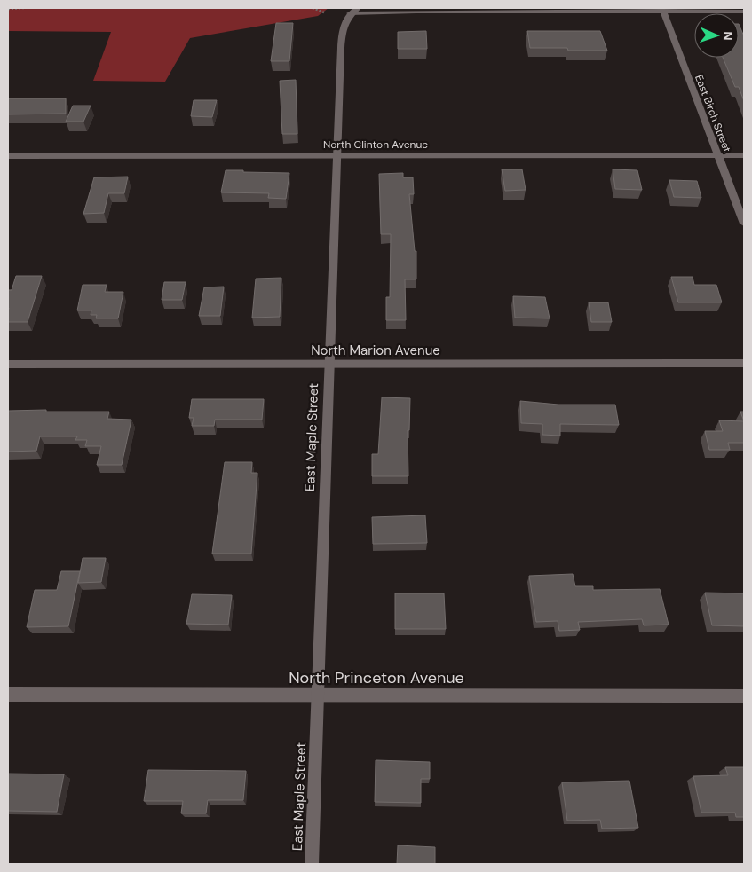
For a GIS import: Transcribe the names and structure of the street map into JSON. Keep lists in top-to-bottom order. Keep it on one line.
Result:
{"streets":{"street":["East Birch Street","North Clinton Avenue","North Marion Avenue","East Maple Street","North Princeton Avenue"]},"crossings":[["East Birch Street","North Clinton Avenue"],["North Clinton Avenue","East Maple Street"],["North Marion Avenue","East Maple Street"],["East Maple Street","North Princeton Avenue"]],"north":"right"}
